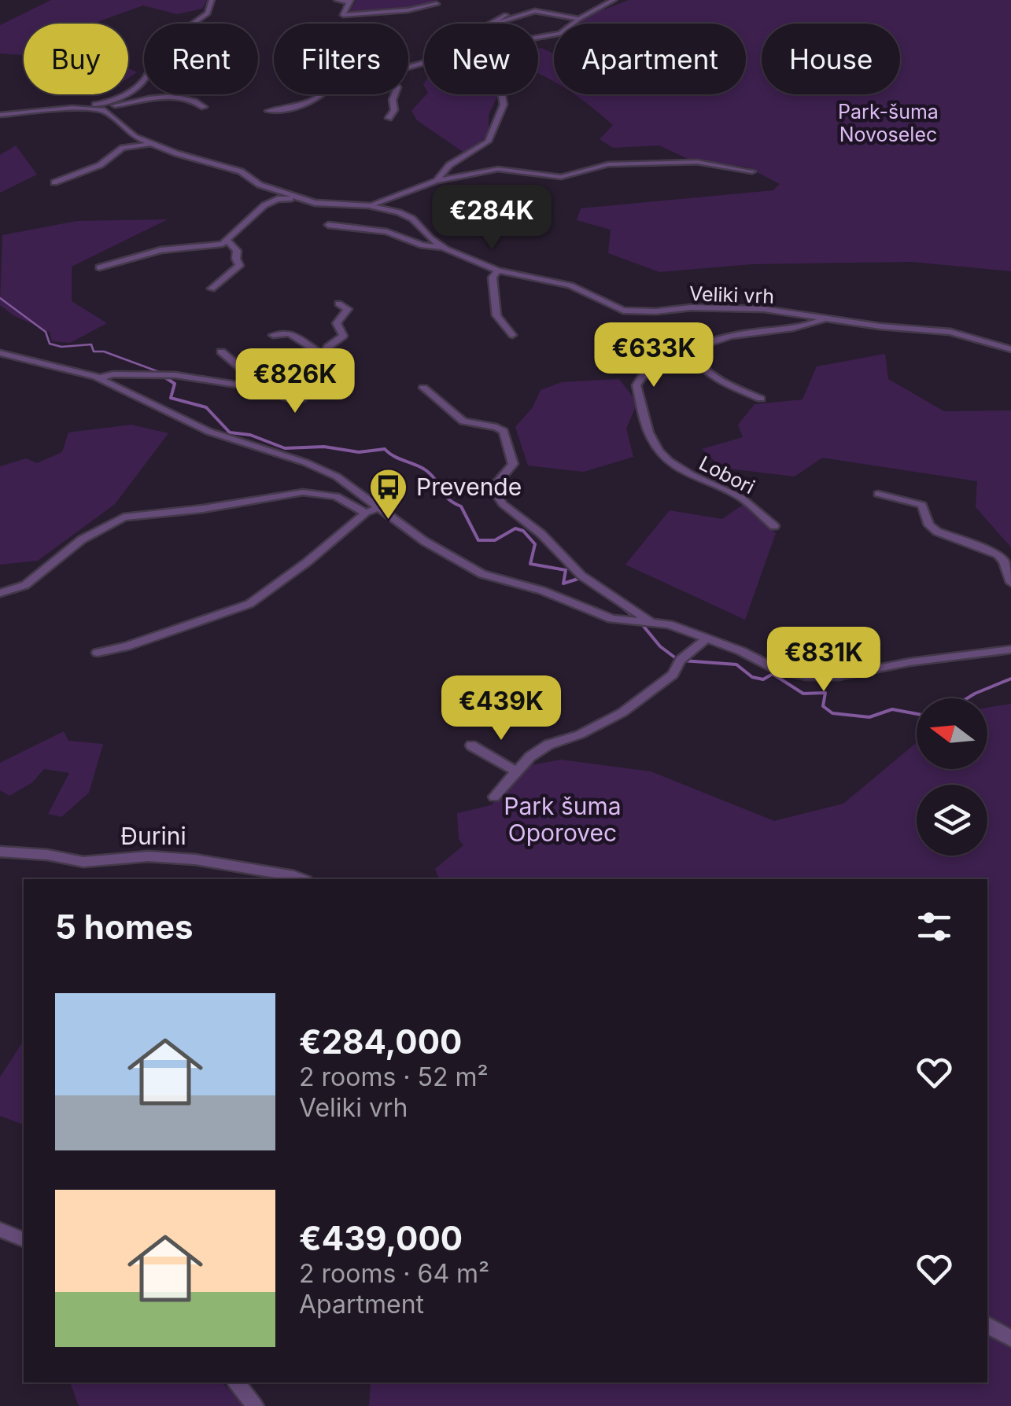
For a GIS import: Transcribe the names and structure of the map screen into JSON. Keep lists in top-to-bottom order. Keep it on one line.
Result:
{"streets":{"street":["Veliki vrh","Lobori","Đurini"]},"crossings":[["Veliki vrh","Lobori"]],"parks":["Park-šuma Novoselec","Park šuma Oporovec"],"places":{"bus stop":["Prevende"]},"north":"left","page":{"chip":["Buy","Rent","Filters","New","Apartment","House"],"price":["€284K","€633K","€826K","€831K","€439K"],"heading":"5 homes","list":[{"name":"€284,000","note":"2 rooms · 52 m² · Veliki vrh"},{"name":"€439,000","note":"2 rooms · 64 m² · Apartment"}]}}
